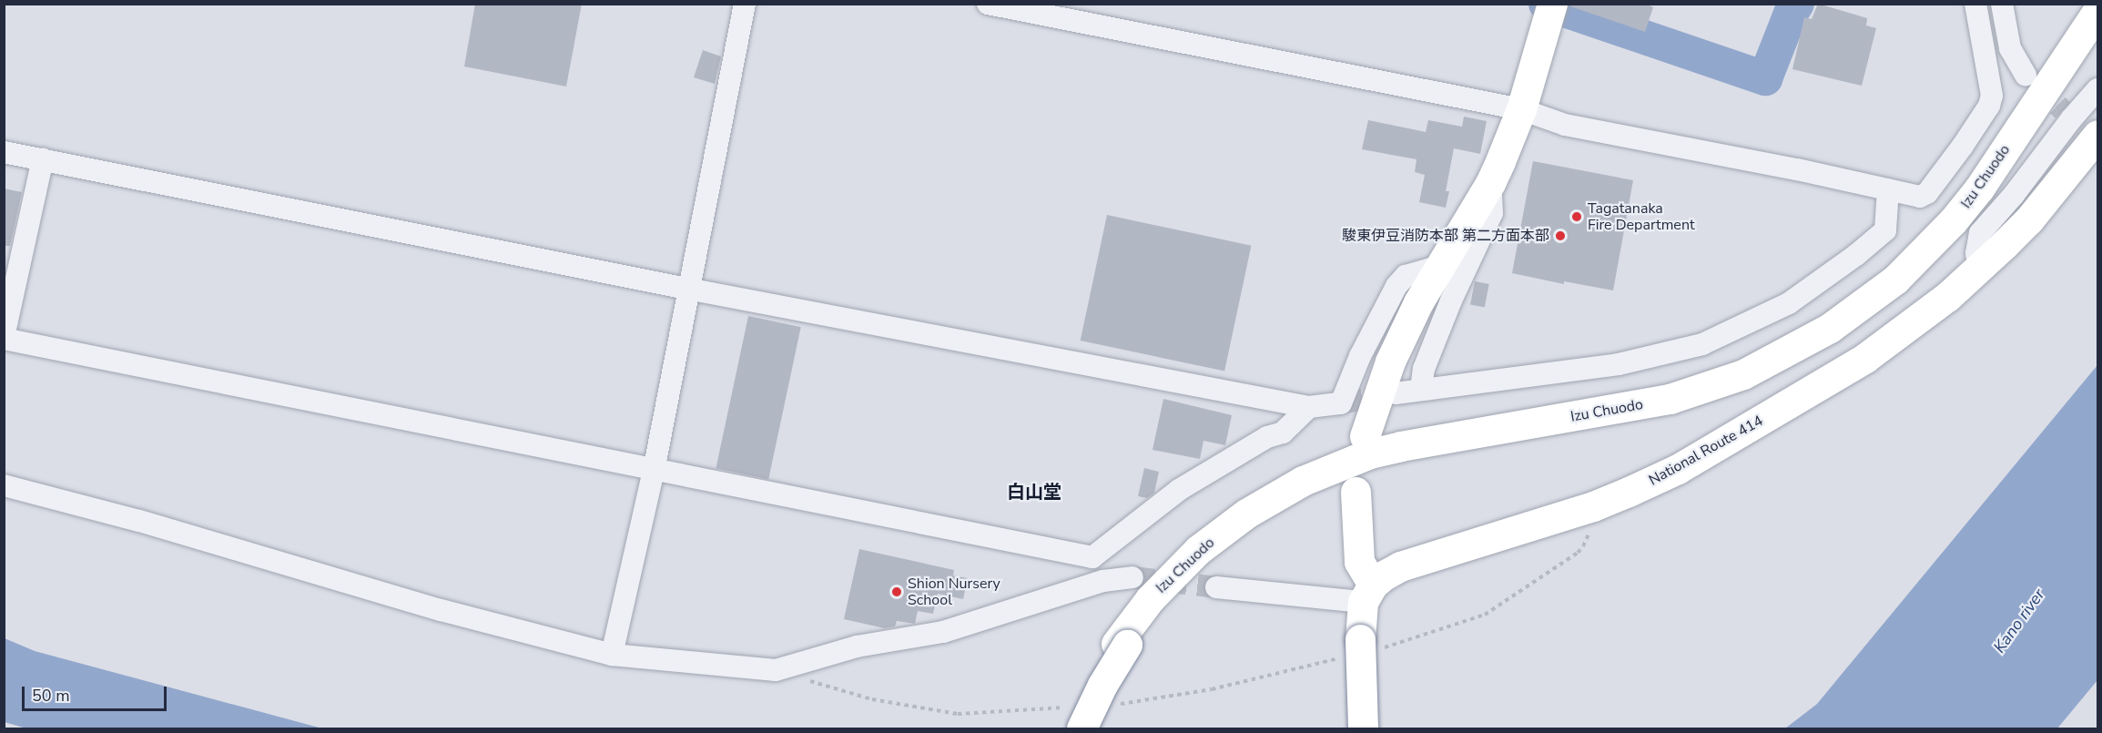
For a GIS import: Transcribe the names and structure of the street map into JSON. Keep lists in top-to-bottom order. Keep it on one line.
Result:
{"streets":{"main road":["Izu Chuodo","National Route 414"]},"districts":["白山堂"],"water":["Kano river"],"places":["Tagatanaka Fire Department","駿東伊豆消防本部 第二方面本部","Shion Nursery School"],"scale_bar":"50 m"}
